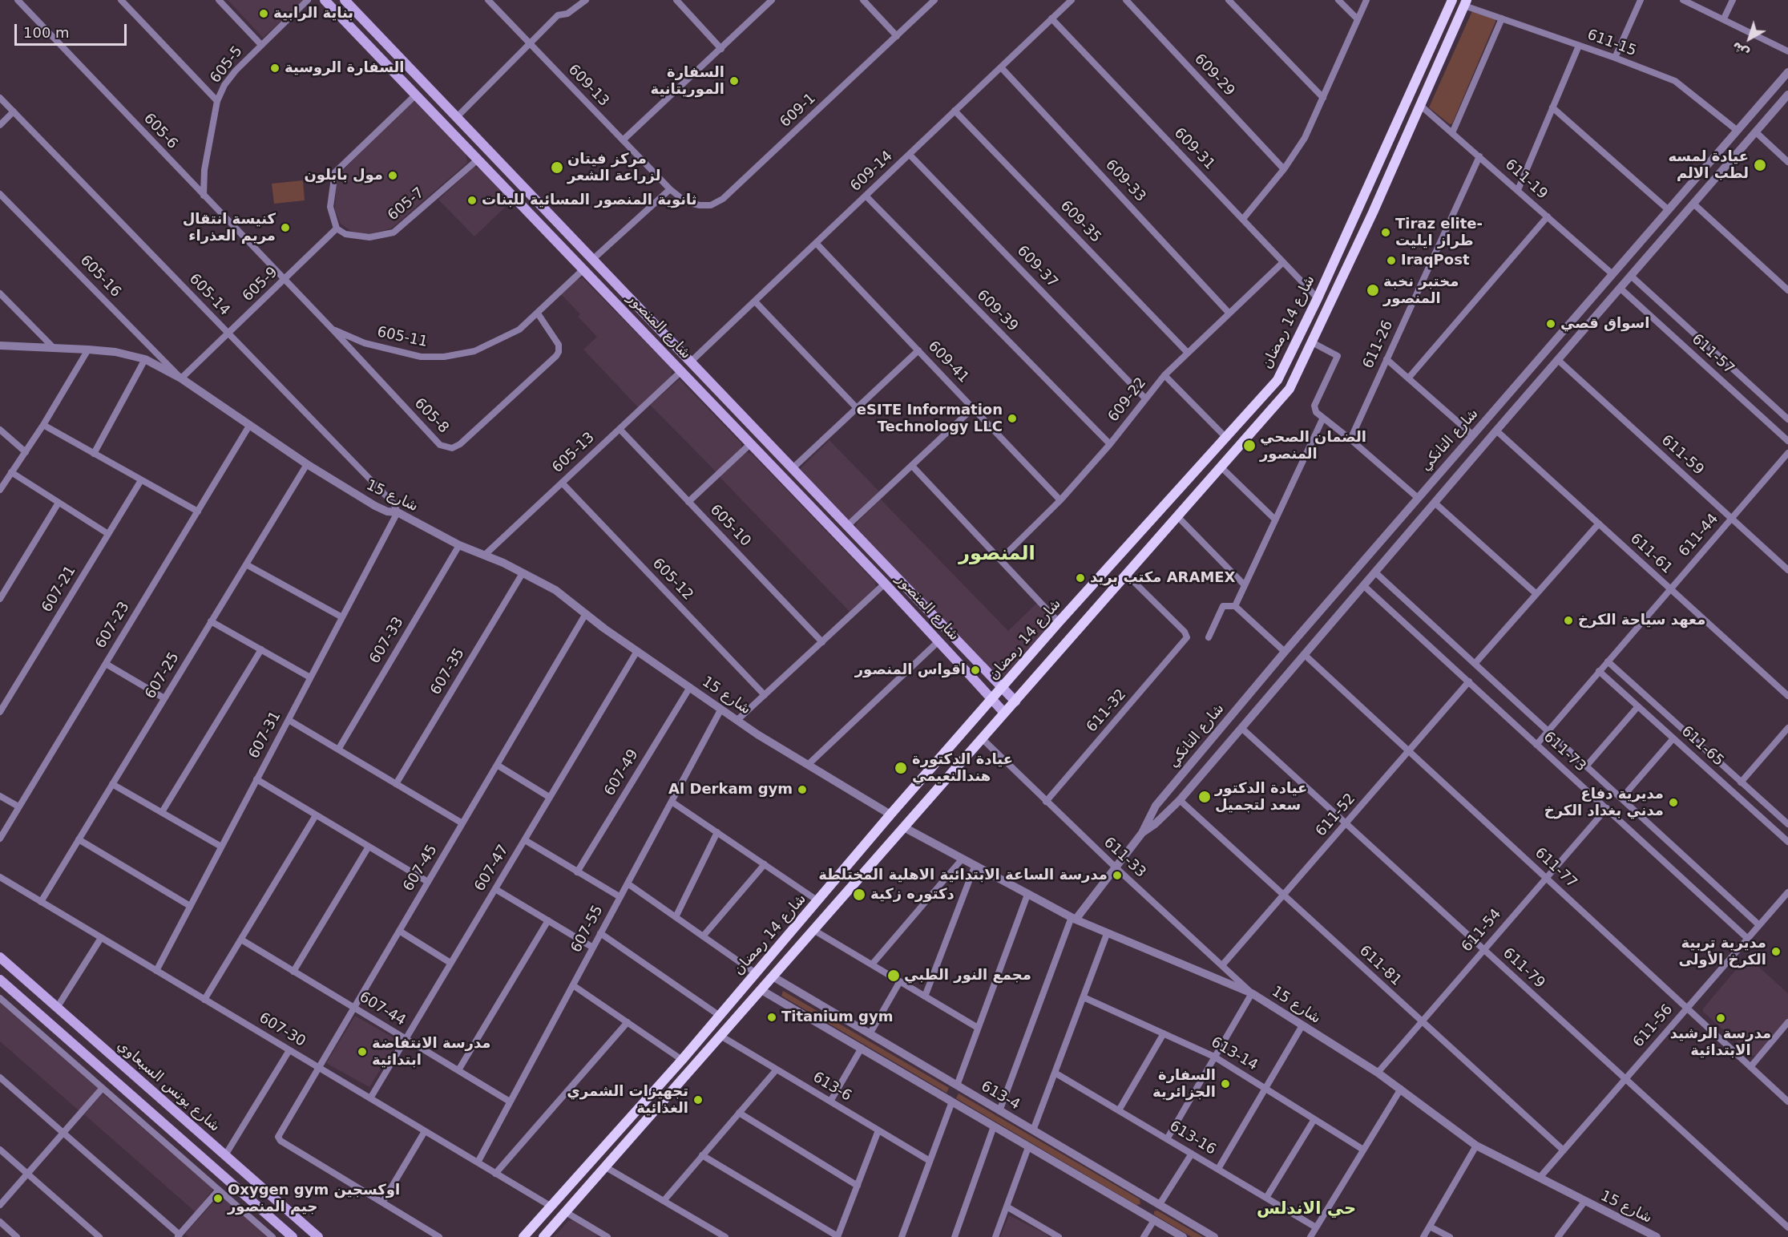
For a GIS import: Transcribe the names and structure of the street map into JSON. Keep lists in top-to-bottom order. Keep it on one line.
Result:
{"streets":{"main road":["شارع 14 رمضان","شارع المنصور","شارع يونس السبعاوي"],"street":["611-15","605-5","609-29","609-13","609-1","605-6","609-31","609-14","611-19","609-33","605-7","609-35","609-37","605-16","605-9","605-14","609-39","605-11","611-26","611-57","609-41","609-22","605-8","شارع التانكي","605-13","611-59","شارع 15","605-10","611-44","611-61","605-12","607-21","607-23","607-33","607-35","607-25","611-32","607-31","611-65","611-73","607-49","611-52","611-33","607-45","607-47","611-77","607-55","611-54","611-81","611-79","607-44","611-56","607-30","613-14","613-6","613-4","613-16"]},"crossings":[["611-15","شارع 14 رمضان"],["611-15","شارع التانكي"],["605-5","605-6"],["609-13","609-1"],["605-6","605-9"],["605-6","605-8"],["609-31","609-14"],["609-31","شارع 14 رمضان"],["609-31","609-22"],["609-14","609-33"],["609-14","609-35"],["609-14","609-37"],["609-14","609-39"],["609-14","شارع المنصور"],["609-14","609-41"],["611-19","شارع 14 رمضان"],["611-19","611-26"],["611-19","شارع التانكي"],["609-33","609-22"],["605-7","605-9"],["605-7","شارع المنصور"],["609-35","609-22"],["609-37","609-22"],["605-16","605-9"],["605-16","شارع 15"],["605-9","605-14"],["605-9","605-8"],["605-9","شارع 15"],["605-14","شارع 15"],["605-14","607-31"],["609-39","609-22"],["شارع 14 رمضان","شارع المنصور"],["شارع 14 رمضان","شارع 15"],["شارع 14 رمضان","611-32"],["شارع 14 رمضان","611-33"],["شارع 14 رمضان","607-30"],["شارع 14 رمضان","613-6"],["شارع 14 رمضان","613-4"],["شارع المنصور","605-11"],["شارع المنصور","605-13"],["605-11","605-8"],["611-57","شارع التانكي"],["609-41","609-22"],["شارع التانكي","611-59"],["شارع التانكي","شارع 15"],["شارع التانكي","611-61"],["شارع التانكي","611-73"],["شارع التانكي","611-33"],["شارع التانكي","611-77"],["شارع التانكي","611-81"],["شارع التانكي","611-79"],["605-13","شارع 15"],["605-13","605-10"],["605-13","605-12"],["611-59","611-44"],["شارع 15","607-23"],["شارع 15","607-33"],["شارع 15","607-35"],["شارع 15","607-25"],["شارع 15","607-31"],["شارع 15","607-49"],["شارع 15","611-33"],["شارع 15","607-45"],["شارع 15","607-47"],["شارع 15","607-55"],["شارع 15","611-54"],["شارع 15","611-56"],["611-44","611-61"],["611-44","611-65"],["611-44","611-73"],["607-25","607-30"],["611-32","611-33"],["607-31","607-30"],["611-73","611-52"],["611-73","611-54"],["611-73","611-56"],["611-52","611-33"],["611-52","611-77"],["611-52","611-81"],["611-52","611-79"],["607-45","607-44"],["607-45","607-30"],["607-47","607-44"],["607-47","607-30"],["611-77","611-54"],["611-77","611-56"],["607-55","607-44"],["607-55","607-30"],["611-54","611-81"],["611-54","611-79"],["611-81","611-56"],["611-79","611-56"]],"districts":["المنصور","حي الاندلس"],"places":["بناية الرابية","السفارة الروسية","السفارة الموريتانية","عيادة لمسه لطب الالم","مركز فيتان لزراعة الشعر","مول بابلون","ثانوية المنصور المسائية للبنات","كنيسة انتقال مريم العذراء","Tiraz elite- طراز ايليت","IraqPost","مختبر نخبة المنصور","اسواق قصي","eSITE Information Technology LLC","الضمان الصحي المنصور","مكتب بريد ARAMEX","معهد سياحة الكرخ","اقواس المنصور","عيادة الدكتورة هندالنعيمي","Al Derkam gym","عيادة الدكتور سعد لتجميل","مديرية دفاع مدني بغداد الكرخ","مدرسة الساعة الابتدائية الاهلية المختلطة","دكتوره زكية","مديرية تربية الكرخ الأولى","مجمع النور الطبي","Titanium gym","مدرسة الرشيد الابتدائية","مدرسة الانتفاضة ابتدائية","السفارة الجزائرية","تجهيزات الشمري الغذائية","Oxygen gym اوكسجين جيم المنصور"],"scale_bar":"100 m","north":"bottom left"}
